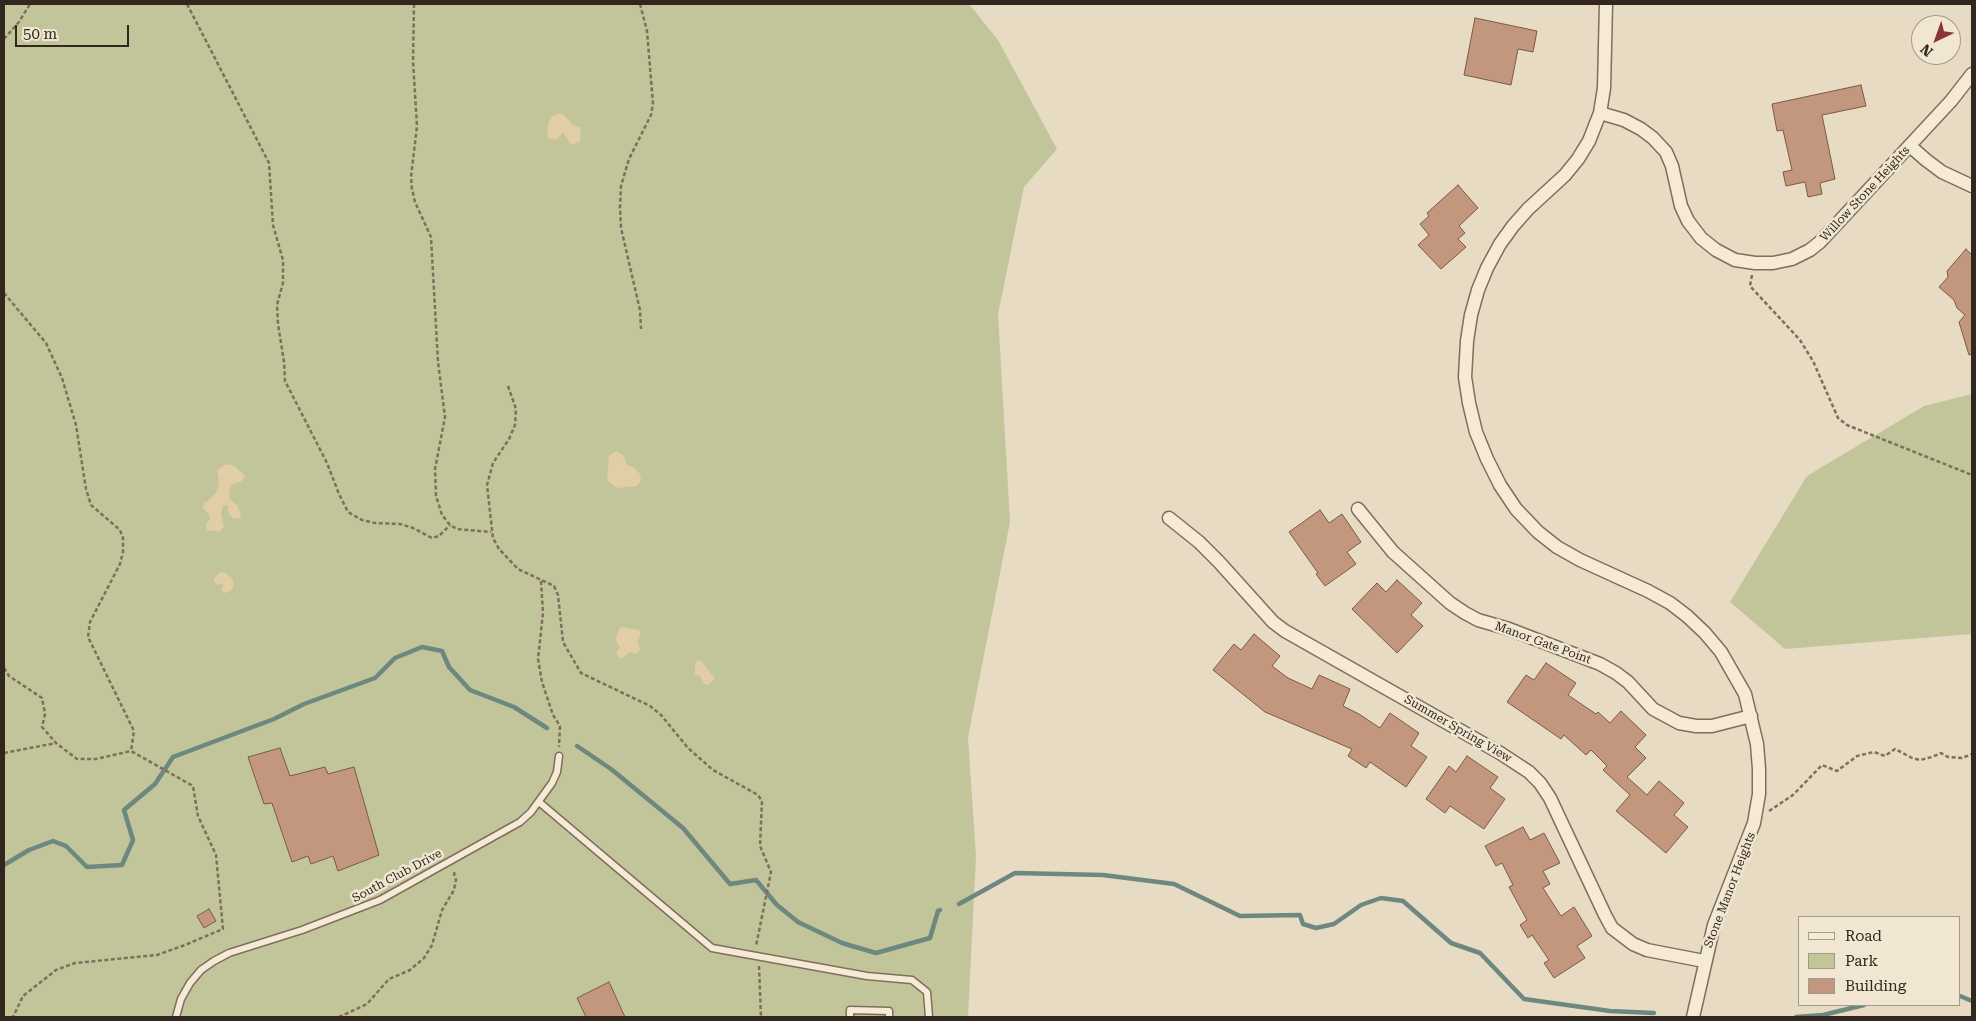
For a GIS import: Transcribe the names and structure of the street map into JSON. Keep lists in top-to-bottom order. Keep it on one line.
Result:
{"streets":{"street":["Willow Stone Heights","Manor Gate Point","Summer Spring View","Stone Manor Heights"],"lane":["South Club Drive"]},"crossings":[["Willow Stone Heights","Stone Manor Heights"],["Manor Gate Point","Stone Manor Heights"],["Summer Spring View","Stone Manor Heights"]],"legend":["Road","Park","Building"],"scale_bar":"50 m","north":"bottom left"}
